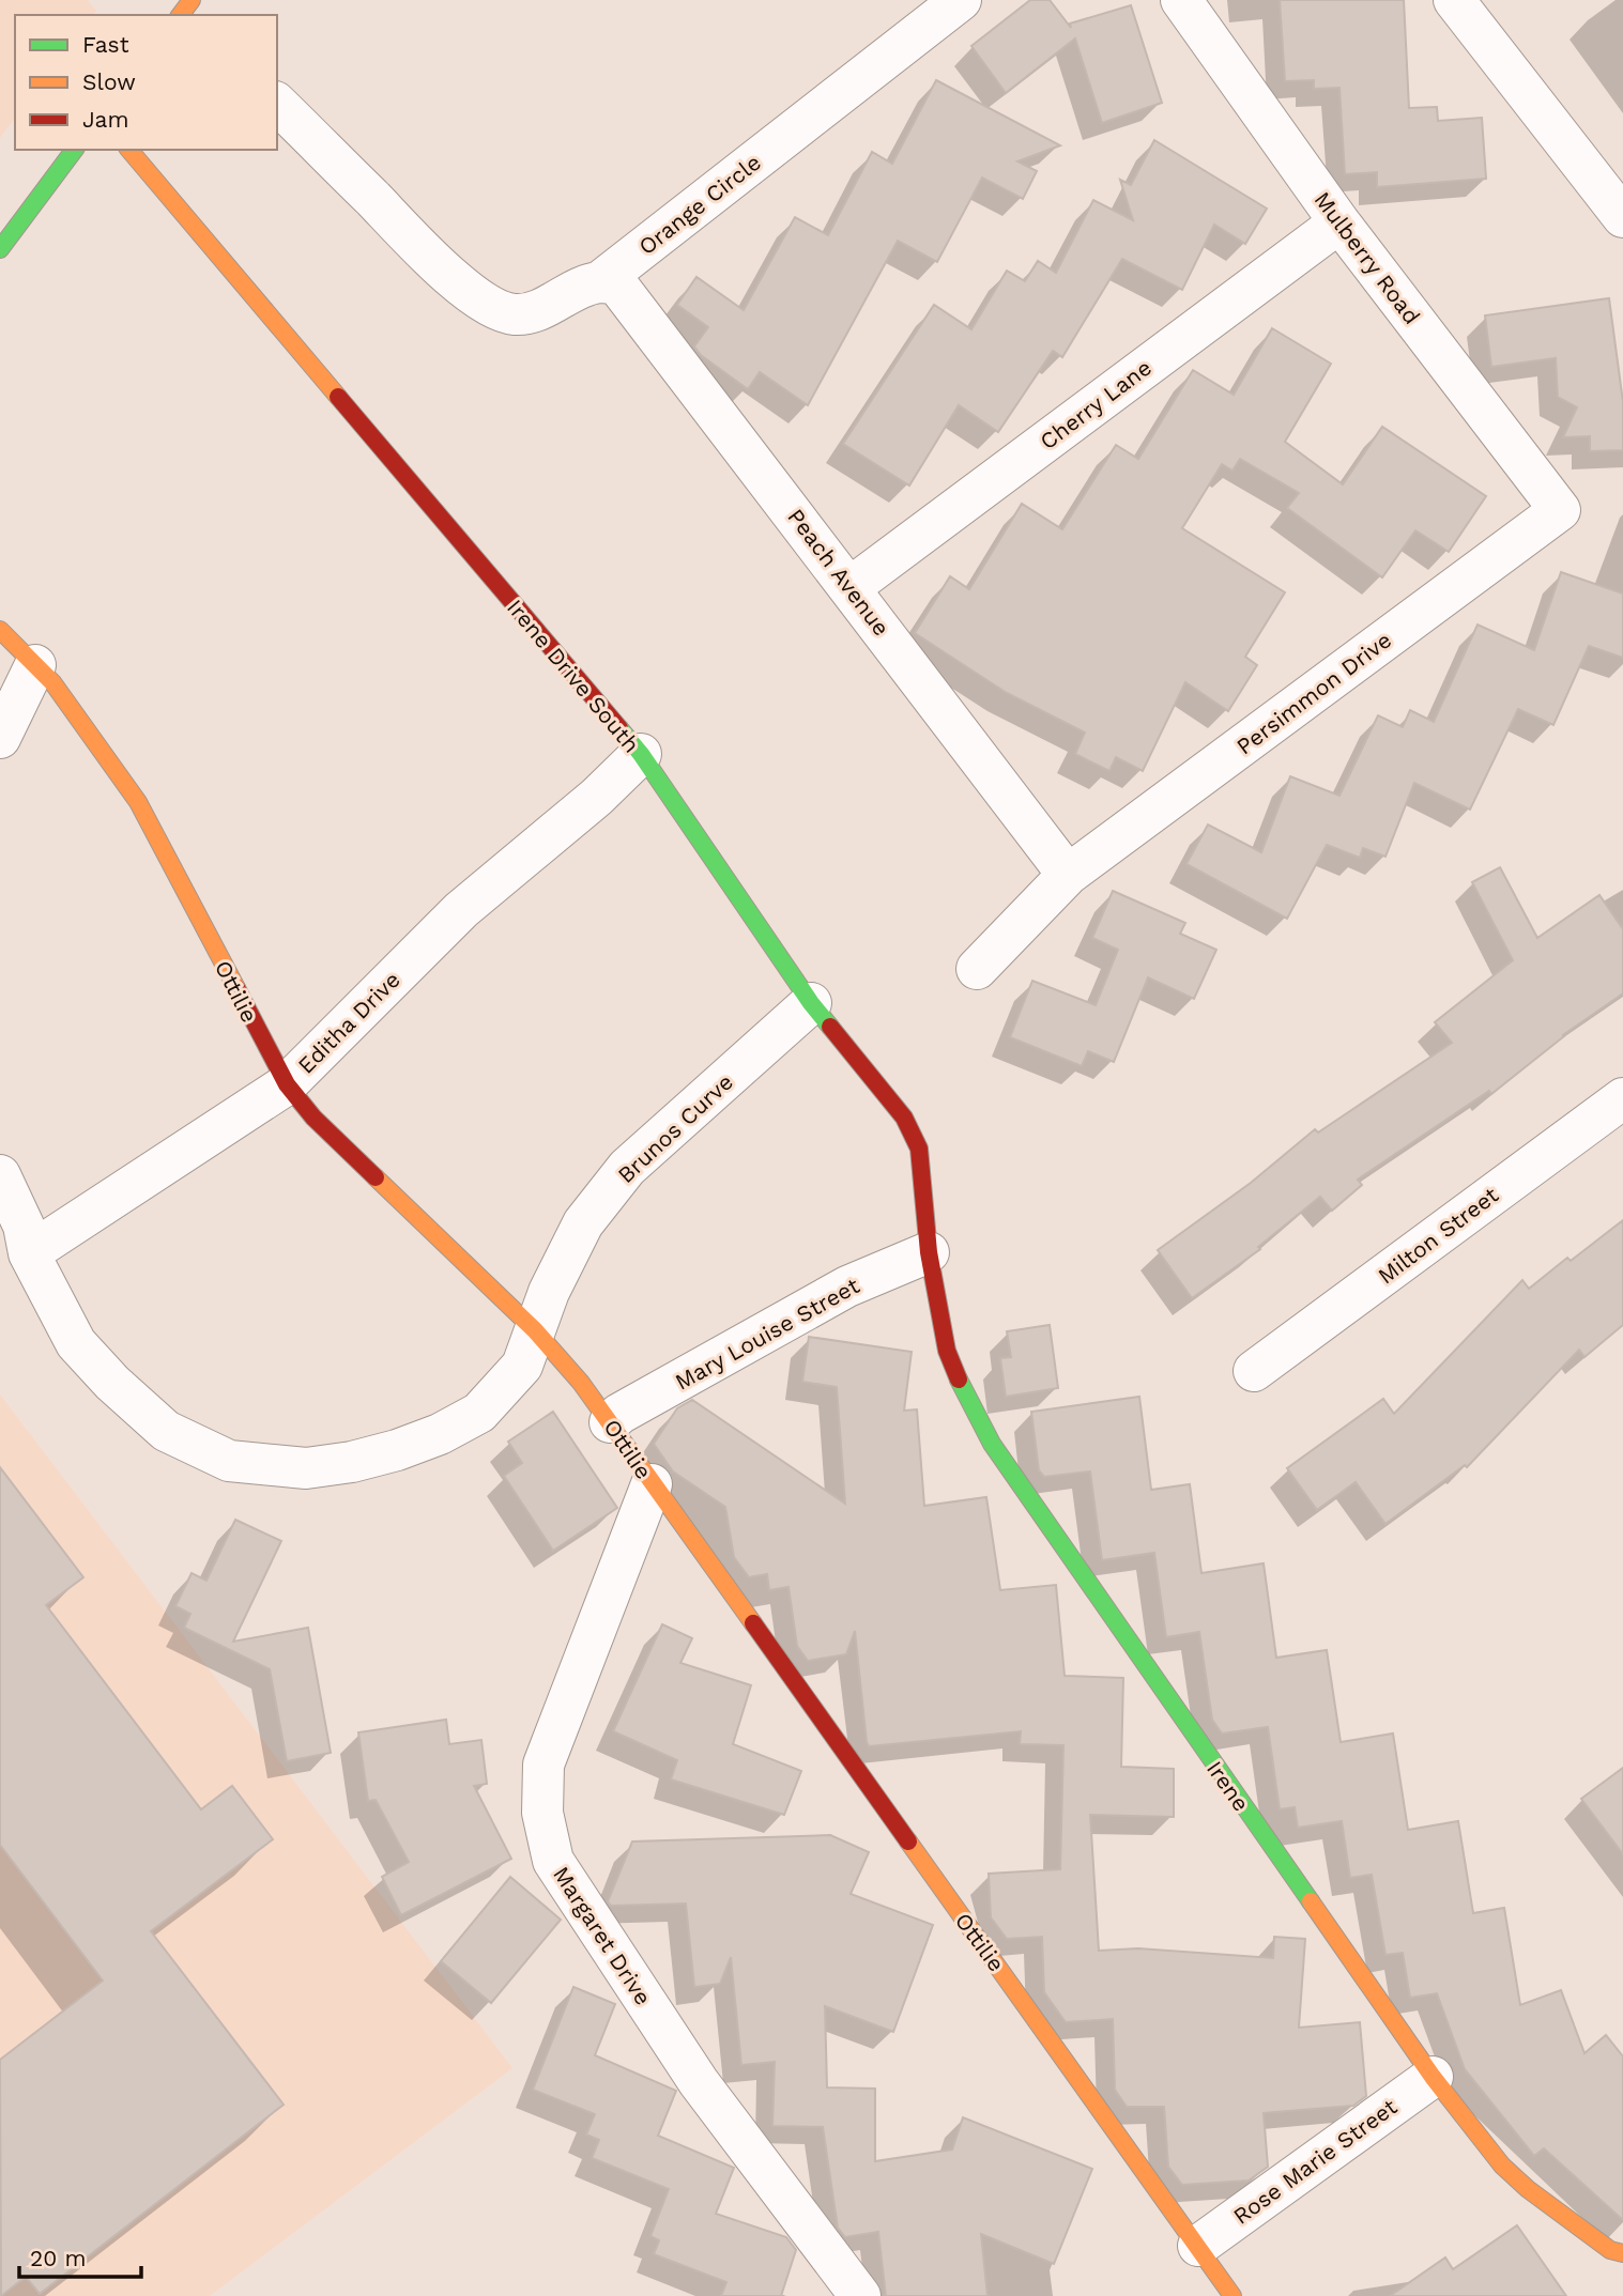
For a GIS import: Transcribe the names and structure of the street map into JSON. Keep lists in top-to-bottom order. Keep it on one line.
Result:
{"streets":{"street":["Orange Circle","Mulberry Road","Cherry Lane","Peach Avenue","Irene Drive South","Persimmon Drive","Ottilie","Editha Drive","Brunos Curve","Milton Street","Mary Louise Street","Irene","Margaret Drive","Rose Marie Street"]},"crossings":[["Orange Circle","Peach Avenue"],["Mulberry Road","Cherry Lane"],["Mulberry Road","Persimmon Drive"],["Cherry Lane","Peach Avenue"],["Peach Avenue","Persimmon Drive"],["Irene Drive South","Editha Drive"],["Irene Drive South","Brunos Curve"],["Irene Drive South","Mary Louise Street"],["Irene Drive South","Irene"],["Ottilie","Editha Drive"],["Ottilie","Brunos Curve"],["Ottilie","Mary Louise Street"],["Ottilie","Margaret Drive"],["Ottilie","Rose Marie Street"],["Editha Drive","Brunos Curve"],["Mary Louise Street","Irene"],["Irene","Rose Marie Street"]],"legend":["Fast","Slow","Jam"],"scale_bar":"20 m"}
